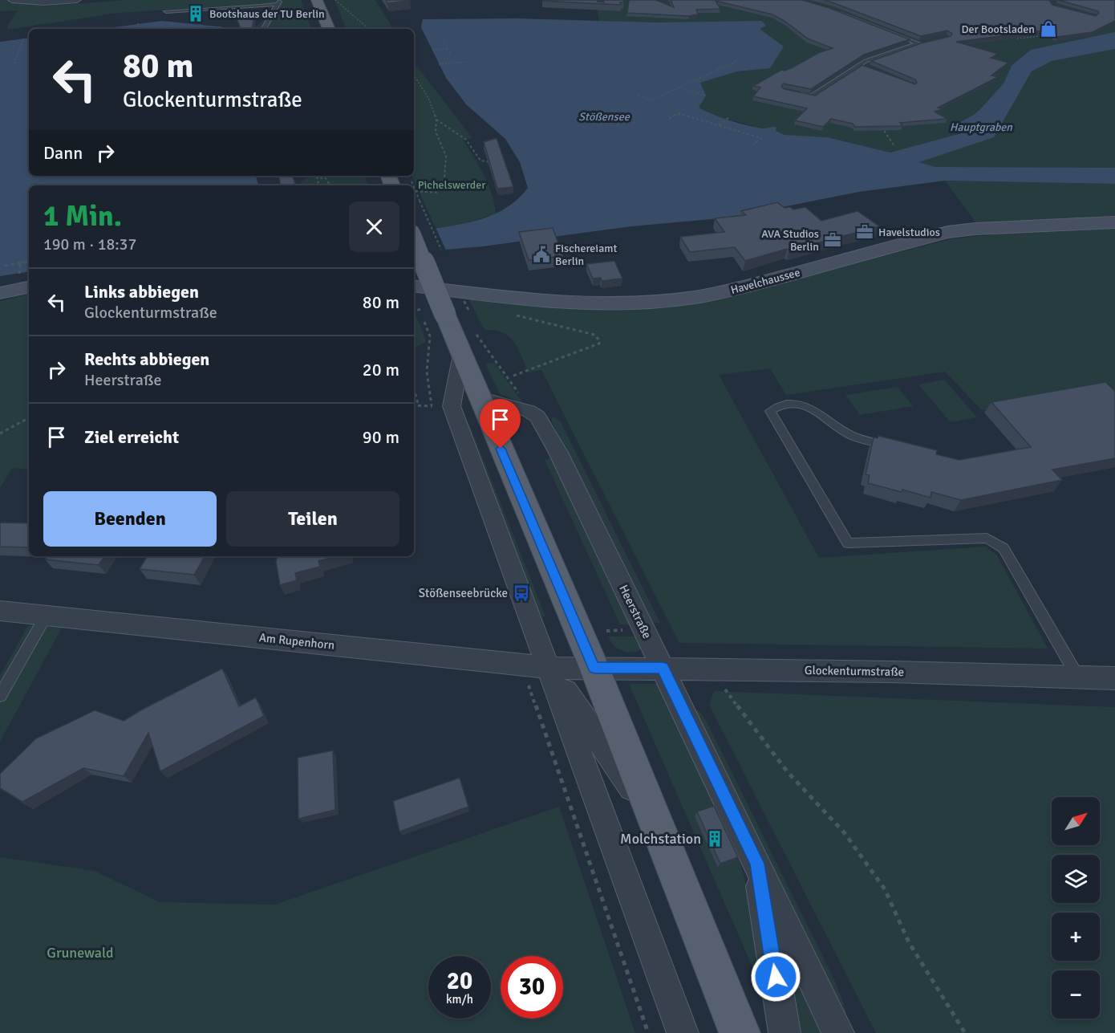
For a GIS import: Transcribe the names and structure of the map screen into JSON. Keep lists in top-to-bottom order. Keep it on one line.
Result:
{"streets":{"street":["Havelchaussee","Heerstraße","Am Rupenhorn","Glockenturmstraße"]},"crossings":[["Heerstraße","Glockenturmstraße"],["Am Rupenhorn","Glockenturmstraße"]],"water":["Stößensee","Hauptgraben"],"parks":["Pichelswerder","Grunewald"],"places":{"building":["Bootshaus der TU Berlin","Molchstation"],"shop":["Der Bootsladen"],"office":["Havelstudios","AVA Studios Berlin"],"public building":["Fischereiamt Berlin"],"bus stop":["Stößenseebrücke"]},"north":"top right","page":{"turn":["80 m","Glockenturmstraße"],"then":"Dann","heading":["1 Min.","190 m · 18:37"],"list":[{"name":"Links abbiegen","note":"Glockenturmstraße","value":"80 m"},{"name":"Rechts abbiegen","note":"Heerstraße","value":"20 m"},{"name":"Ziel erreicht","value":"90 m"}],"buttons":["Beenden","Teilen"],"map_buttons":["+","−"],"speed":"20 km/h","limit":"30"}}
